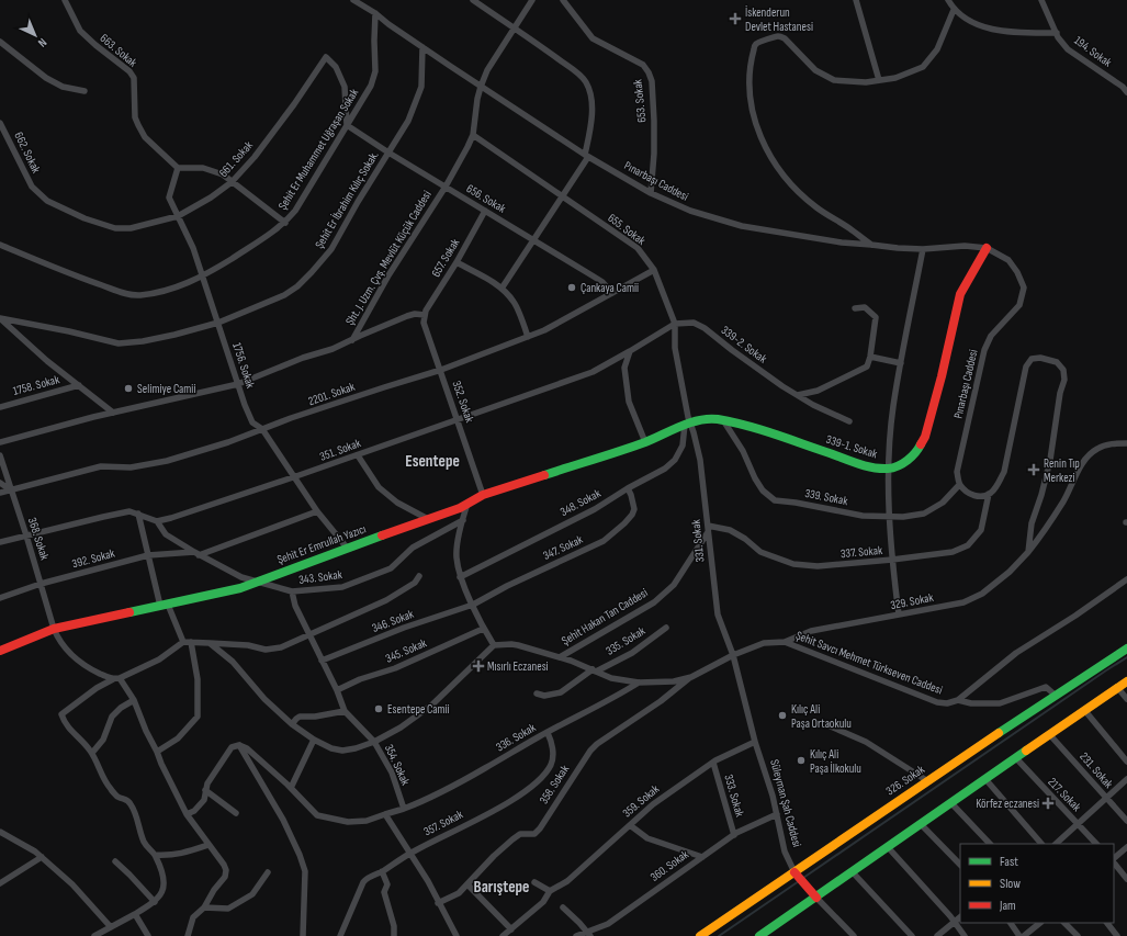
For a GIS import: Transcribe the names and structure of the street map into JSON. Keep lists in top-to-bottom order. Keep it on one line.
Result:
{"streets":{"street":["663. Sokak","194. Sokak","653. Sokak","Şehit Er Muhammet Uğraşan Sokak","662. Sokak","661. Sokak","Pınarbaşı Caddesi","656. Sokak","Şehit Er İbrahim Kılıç Sokak.","655. Sokak","Şht. J. Uzm. Çvş. Mevlüt Küçük Caddesi","657. Sokak","339-2. Sokak","1756. Sokak","1758. Sokak","2201. Sokak","352. Sokak","339-1. Sokak","351. Sokak","339. Sokak","348. Sokak","368. Sokak","331. Sokak","Şehit Er Emrullah Yazıcı","347. Sokak","337. Sokak","392. Sokak","343. Sokak","329. Sokak","Şehit Hakan Tan Caddesi","346. Sokak","335. Sokak","345. Sokak","Şehit Savcı Mehmet Türkseven Caddesi","336. Sokak","354. Sokak","231. Sokak","326. Sokak","358. Sokak","217. Sokak","333. Sokak","359. Sokak","Süleyman Şah Caddesi","357. Sokak","360. Sokak"]},"crossings":[["663. Sokak","1756. Sokak"],["653. Sokak","Pınarbaşı Caddesi"],["Şehit Er Muhammet Uğraşan Sokak","661. Sokak"],["Şehit Er Muhammet Uğraşan Sokak","Pınarbaşı Caddesi"],["Şehit Er Muhammet Uğraşan Sokak","656. Sokak"],["Şehit Er Muhammet Uğraşan Sokak","1756. Sokak"],["662. Sokak","661. Sokak"],["661. Sokak","656. Sokak"],["661. Sokak","1756. Sokak"],["Pınarbaşı Caddesi","Şehit Er İbrahim Kılıç Sokak."],["Pınarbaşı Caddesi","Şht. J. Uzm. Çvş. Mevlüt Küçük Caddesi"],["Pınarbaşı Caddesi","339-1. Sokak"],["Pınarbaşı Caddesi","339. Sokak"],["656. Sokak","Şehit Er İbrahim Kılıç Sokak."],["656. Sokak","Şht. J. Uzm. Çvş. Mevlüt Küçük Caddesi"],["656. Sokak","657. Sokak"],["656. Sokak","2201. Sokak"],["Şehit Er İbrahim Kılıç Sokak.","1756. Sokak"],["655. Sokak","Şht. J. Uzm. Çvş. Mevlüt Küçük Caddesi"],["655. Sokak","339-2. Sokak"],["655. Sokak","2201. Sokak"],["655. Sokak","339-1. Sokak"],["655. Sokak","351. Sokak"],["655. Sokak","348. Sokak"],["655. Sokak","331. Sokak"],["Şht. J. Uzm. Çvş. Mevlüt Küçük Caddesi","1756. Sokak"],["657. Sokak","352. Sokak"],["339-2. Sokak","351. Sokak"],["1756. Sokak","2201. Sokak"],["1756. Sokak","351. Sokak"],["1756. Sokak","Şehit Er Emrullah Yazıcı"],["2201. Sokak","352. Sokak"],["2201. Sokak","368. Sokak"],["352. Sokak","351. Sokak"],["352. Sokak","Şehit Er Emrullah Yazıcı"],["339-1. Sokak","339. Sokak"],["339-1. Sokak","348. Sokak"],["339-1. Sokak","331. Sokak"],["339-1. Sokak","Şehit Er Emrullah Yazıcı"],["351. Sokak","343. Sokak"],["348. Sokak","331. Sokak"],["348. Sokak","347. Sokak"],["368. Sokak","Şehit Er Emrullah Yazıcı"],["368. Sokak","392. Sokak"],["331. Sokak","337. Sokak"],["331. Sokak","Şehit Hakan Tan Caddesi"],["331. Sokak","Şehit Savcı Mehmet Türkseven Caddesi"],["331. Sokak","Süleyman Şah Caddesi"],["Şehit Er Emrullah Yazıcı","343. Sokak"],["347. Sokak","346. Sokak"],["337. Sokak","Şehit Hakan Tan Caddesi"],["392. Sokak","343. Sokak"],["343. Sokak","354. Sokak"],["329. Sokak","Şehit Savcı Mehmet Türkseven Caddesi"],["Şehit Hakan Tan Caddesi","Şehit Savcı Mehmet Türkseven Caddesi"],["346. Sokak","354. Sokak"],["335. Sokak","Şehit Savcı Mehmet Türkseven Caddesi"],["345. Sokak","354. Sokak"],["Şehit Savcı Mehmet Türkseven Caddesi","336. Sokak"],["Şehit Savcı Mehmet Türkseven Caddesi","326. Sokak"],["Şehit Savcı Mehmet Türkseven Caddesi","358. Sokak"],["Şehit Savcı Mehmet Türkseven Caddesi","Süleyman Şah Caddesi"],["336. Sokak","354. Sokak"],["336. Sokak","357. Sokak"],["326. Sokak","Süleyman Şah Caddesi"],["333. Sokak","359. Sokak"],["333. Sokak","360. Sokak"],["359. Sokak","Süleyman Şah Caddesi"],["Süleyman Şah Caddesi","360. Sokak"]],"districts":["Esentepe","Barıştepe"],"places":{"health":["İskenderun Devlet Hastanesi","Renin Tıp Merkezi","Mısırlı Eczanesi","Körfez eczanesi"],"other":["Çankaya Camii","Selimiye Camii","Esentepe Camii","Kılıç Ali Paşa Ortaokulu","Kılıç Ali Paşa İlkokulu"]},"legend":["Fast","Slow","Jam"],"north":"bottom right"}
